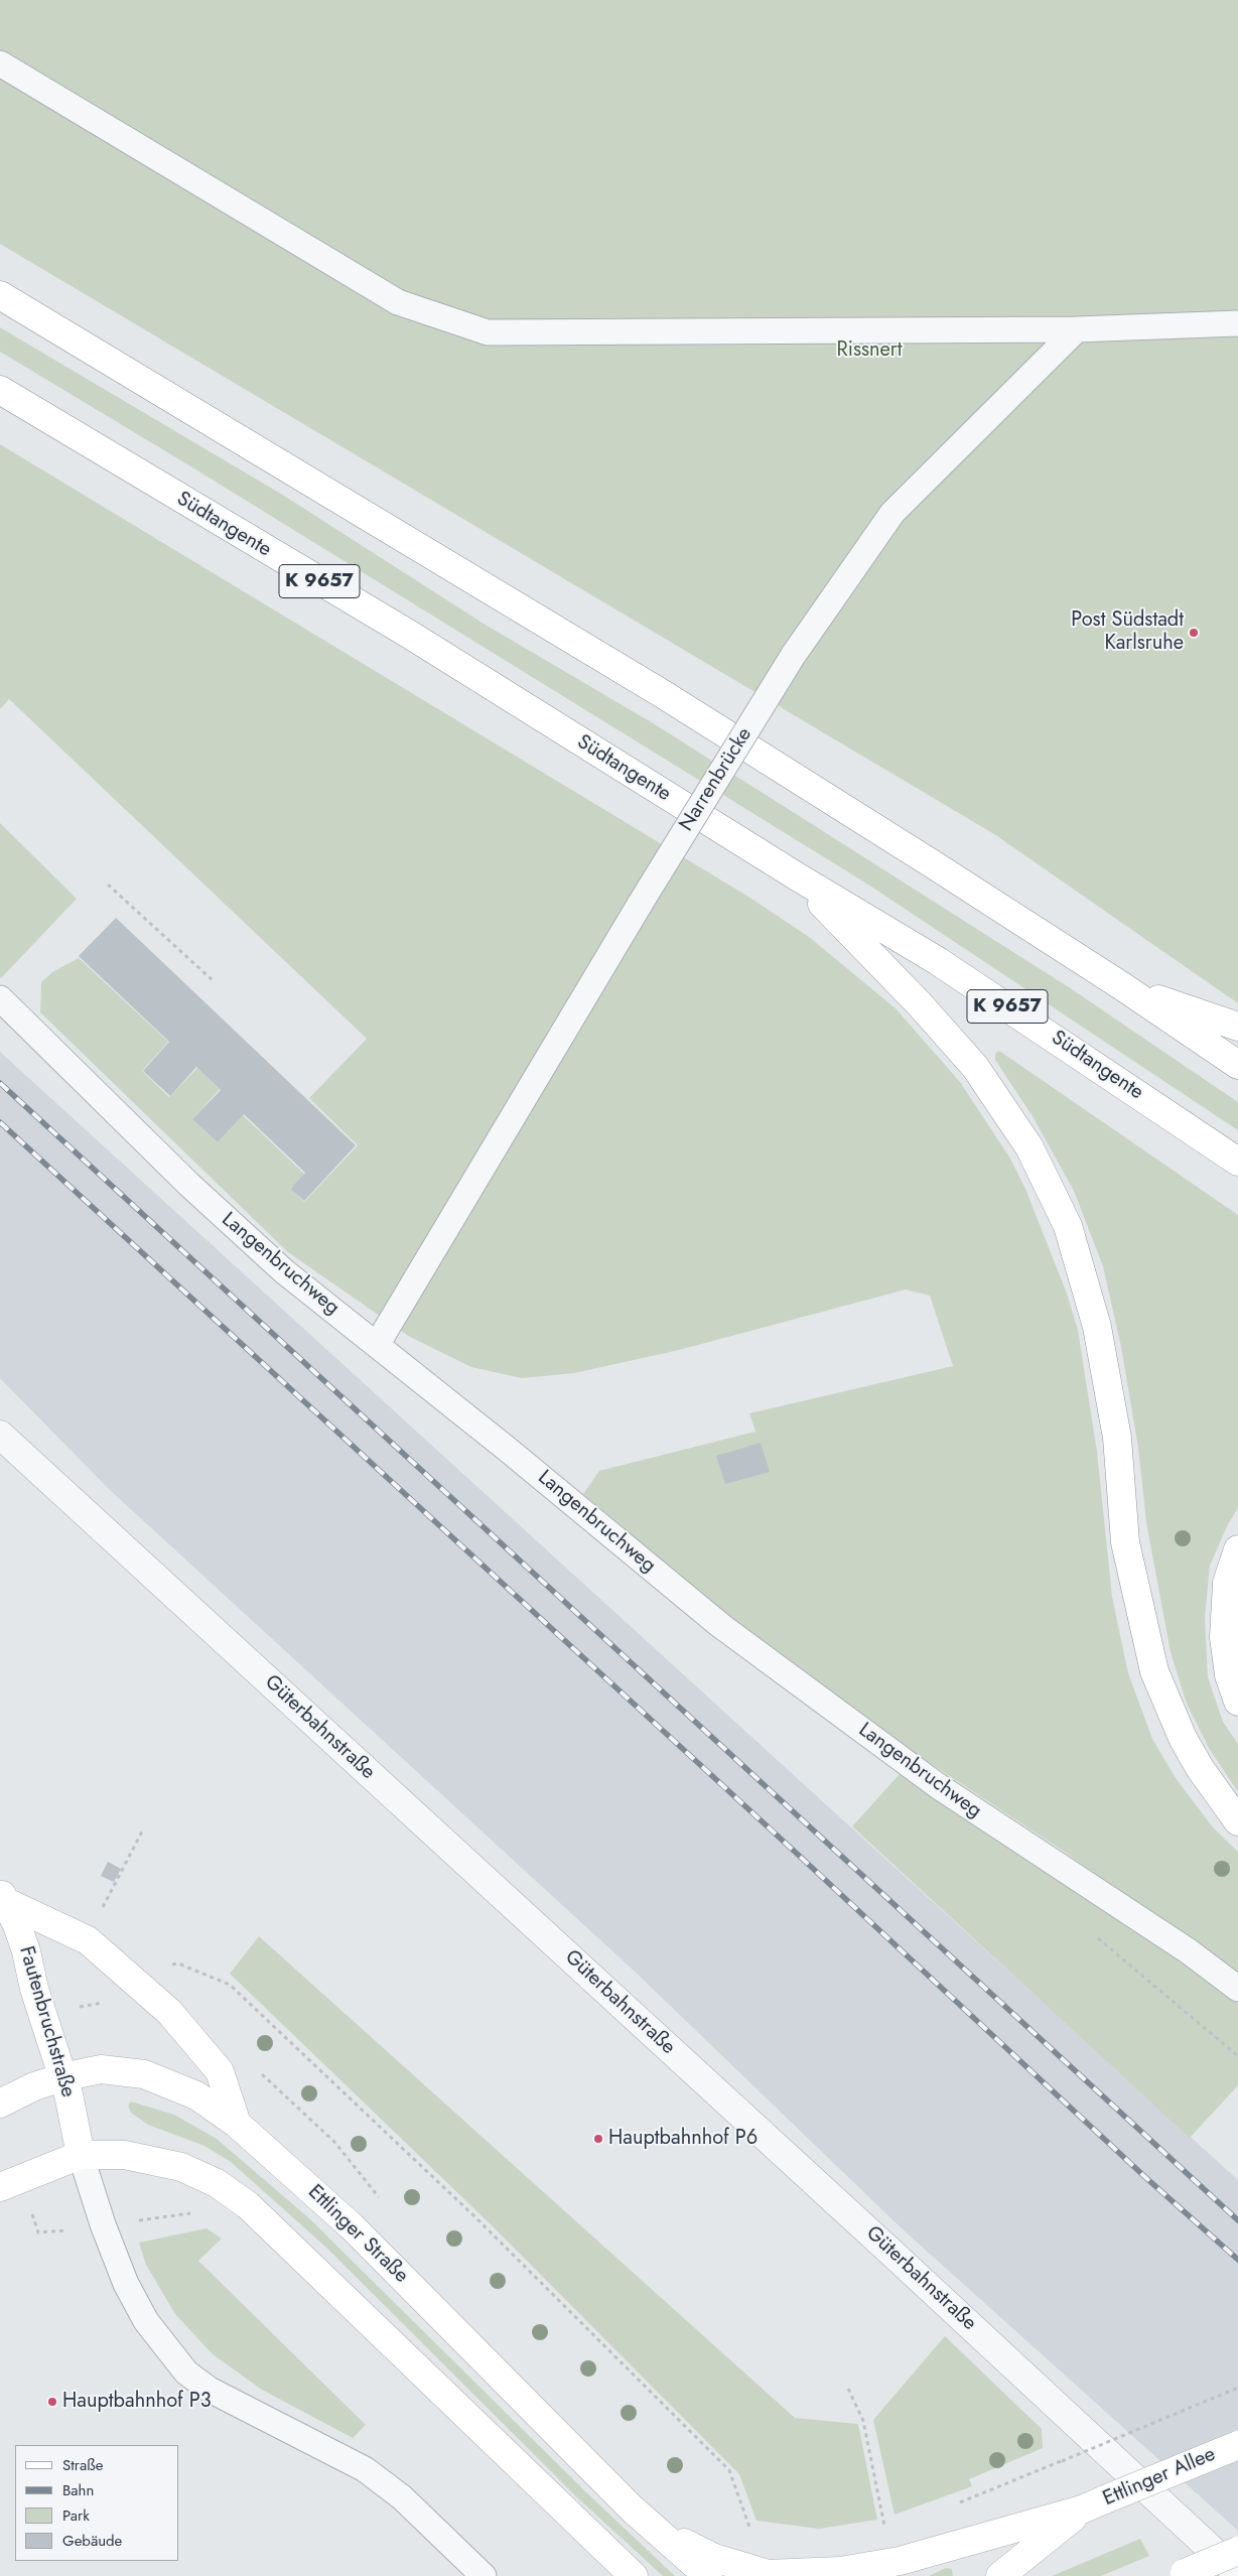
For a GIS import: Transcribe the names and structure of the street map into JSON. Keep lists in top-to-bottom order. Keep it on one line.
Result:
{"streets":{"main road":["Südtangente","K 9657","Fautenbruchstraße","Ettlinger Straße","Ettlinger Allee"],"street":["Güterbahnstraße"],"lane":["Narrenbrücke","Langenbruchweg"]},"crossings":[["Narrenbrücke","Langenbruchweg"],["Fautenbruchstraße","Ettlinger Straße"]],"parks":["Rissnert"],"places":["Post Südstadt Karlsruhe","Hauptbahnhof P6","Hauptbahnhof P3"],"legend":["Straße","Bahn","Park","Gebäude"]}
